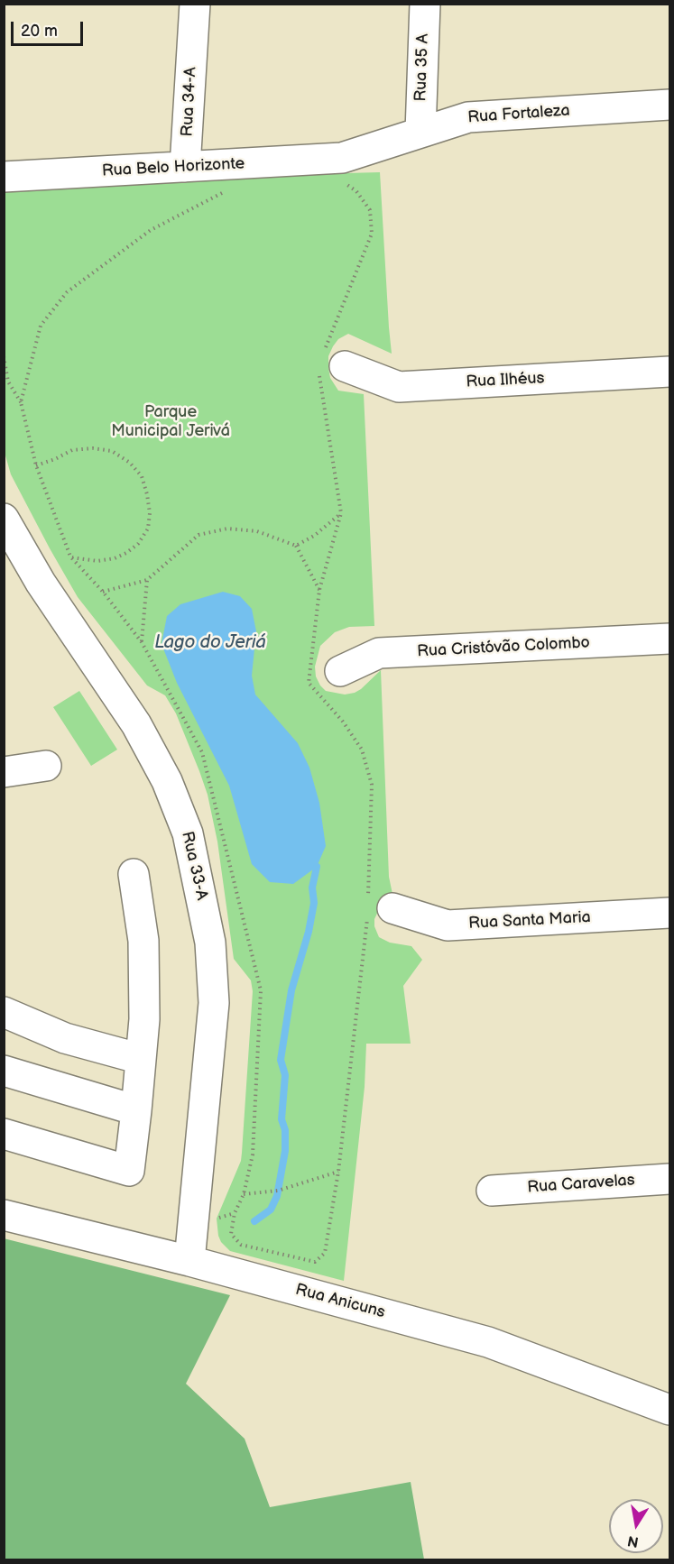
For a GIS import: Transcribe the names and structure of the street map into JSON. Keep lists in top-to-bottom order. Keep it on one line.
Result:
{"streets":{"street":["Rua 35 A","Rua 34-A","Rua Fortaleza","Rua Belo Horizonte","Rua Ilhéus","Rua Cristóvão Colombo","Rua 33-A","Rua Santa Maria","Rua Caravelas","Rua Anicuns"]},"crossings":[["Rua 35 A","Rua Fortaleza"],["Rua 34-A","Rua Belo Horizonte"],["Rua Fortaleza","Rua Belo Horizonte"],["Rua 33-A","Rua Anicuns"]],"water":["Lago do Jeriá"],"parks":["Parque Municipal Jerivá"],"scale_bar":"20 m","north":"bottom"}
